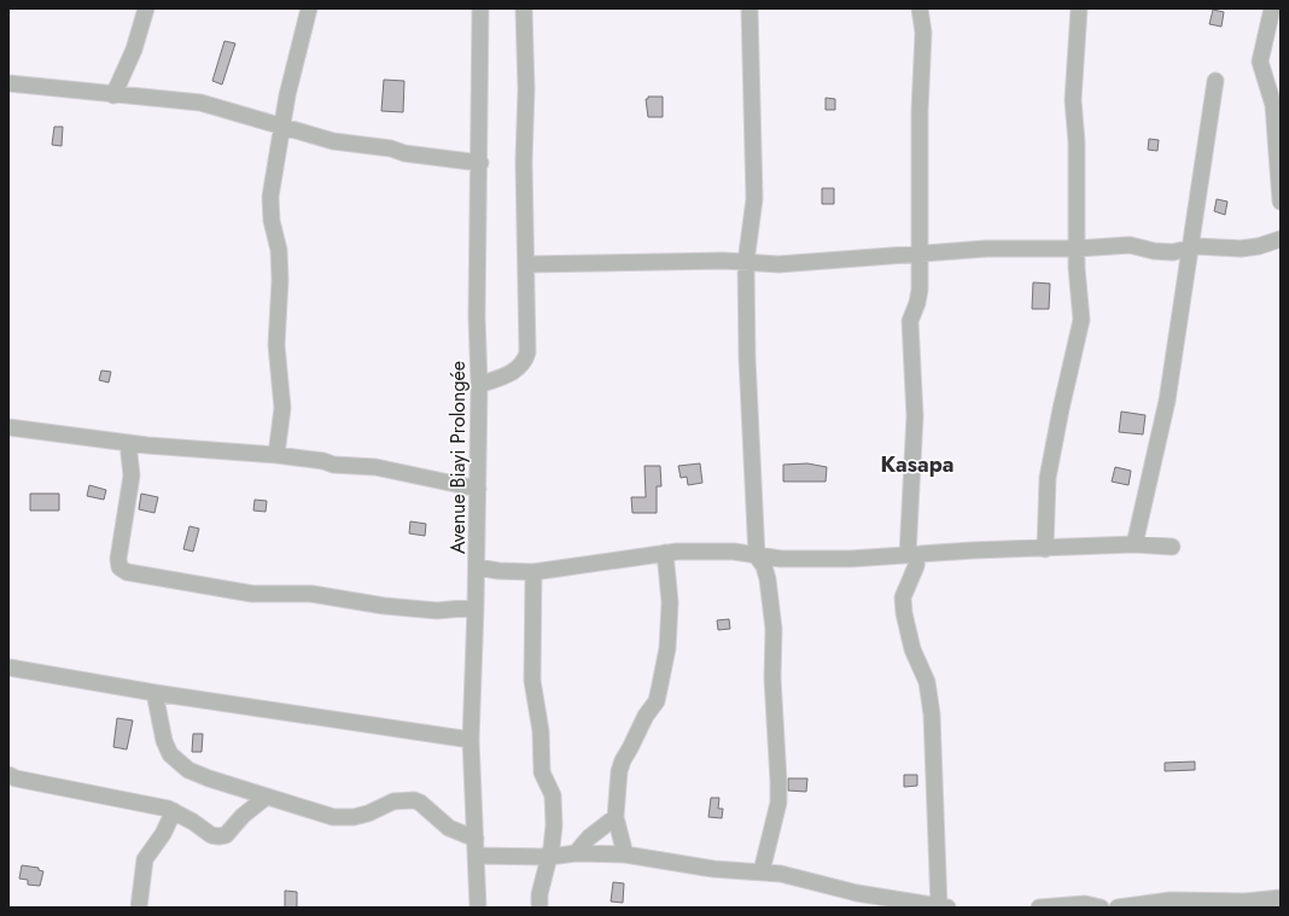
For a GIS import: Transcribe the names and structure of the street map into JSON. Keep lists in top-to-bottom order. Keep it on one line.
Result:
{"streets":{"street":["Avenue Biayi Prolongée"]},"districts":["Kasapa"]}
